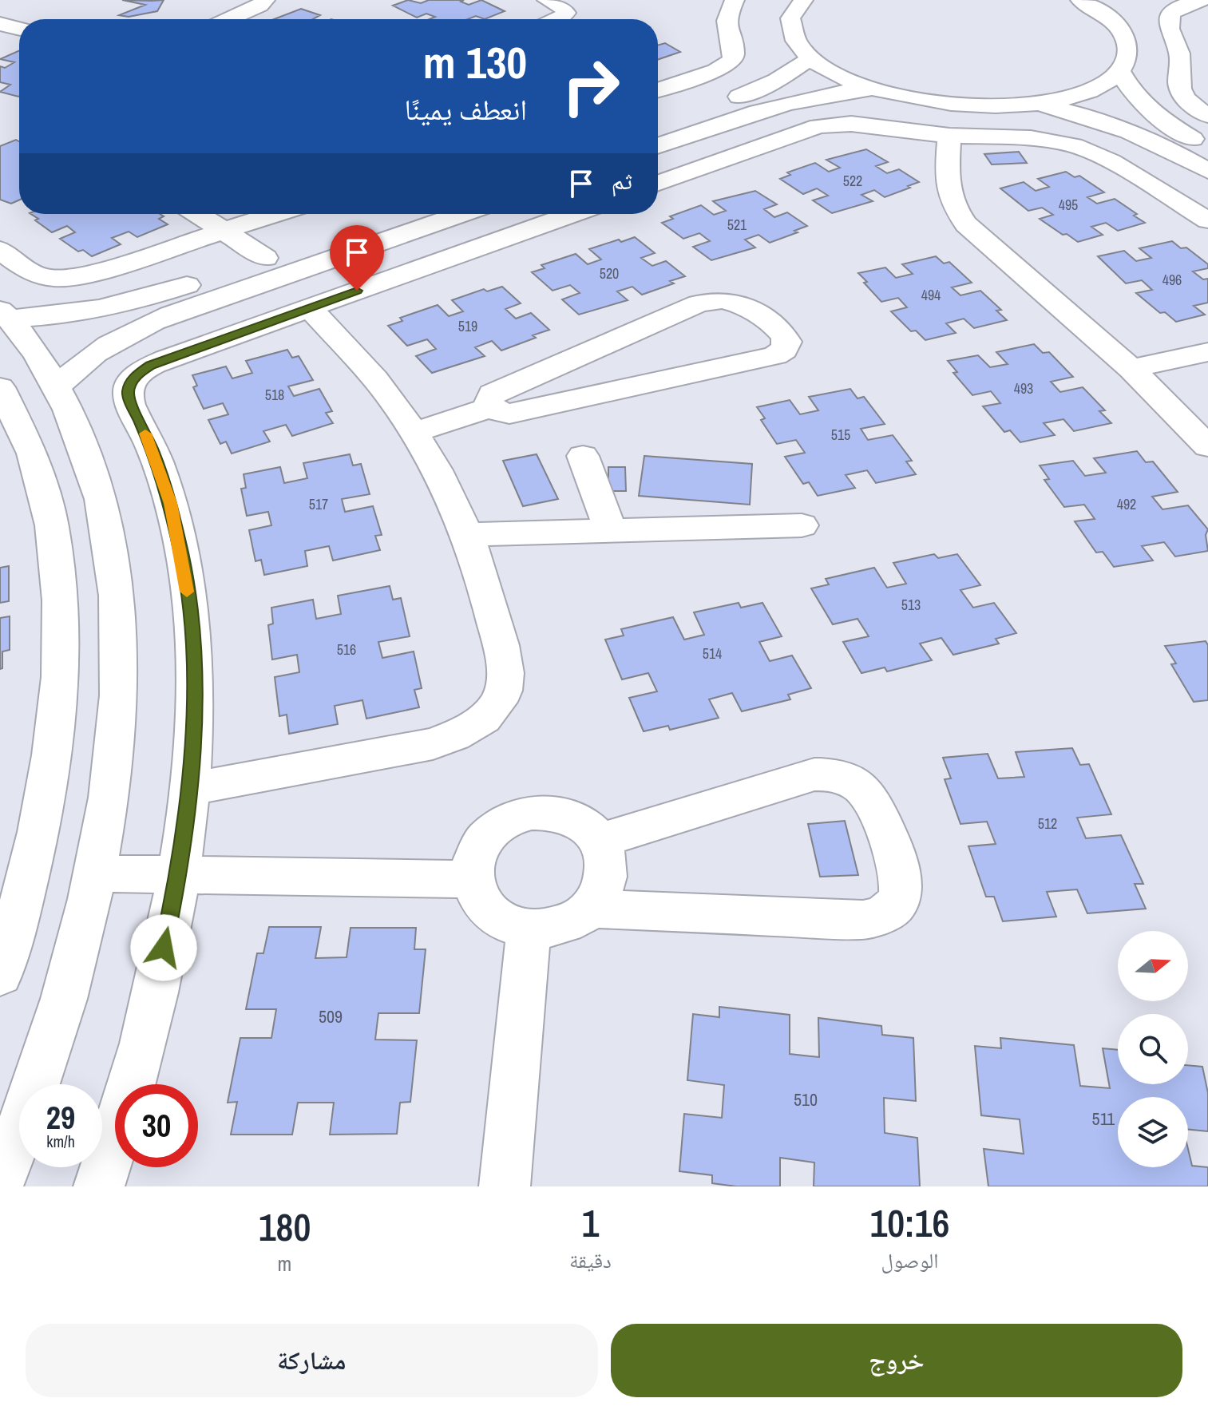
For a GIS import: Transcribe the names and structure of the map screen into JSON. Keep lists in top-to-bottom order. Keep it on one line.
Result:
{"house_numbers":["522","495","521","520","496","494","519","493","518","515","517","492","513","516","514","512","509","510","511"],"north":"right","page":{"turn":["130 m","انعطف يمينًا"],"then":"ثم","speed":"29 km/h","limit":"30","eta":["10:16","الوصول","1","دقيقة","180","m"],"buttons":["خروج","مشاركة"]}}
